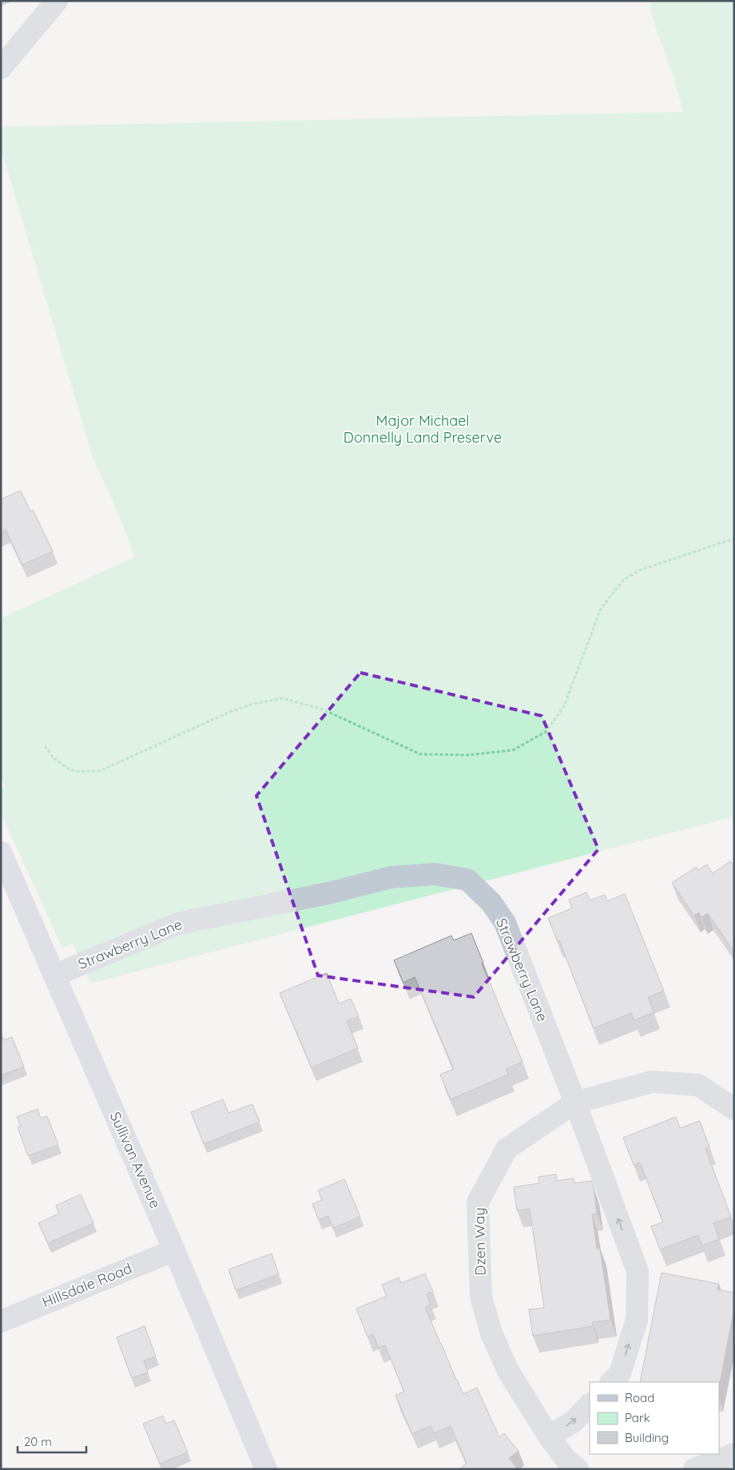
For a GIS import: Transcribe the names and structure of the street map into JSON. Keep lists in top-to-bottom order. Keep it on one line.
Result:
{"streets":{"main road":["Sullivan Avenue"],"street":["Strawberry Lane","Dzen Way","Hillsdale Road"]},"crossings":[["Strawberry Lane","Sullivan Avenue"],["Strawberry Lane","Dzen Way"],["Sullivan Avenue","Hillsdale Road"]],"parks":["Major Michael Donnelly Land Preserve"],"legend":["Road","Park","Building"],"scale_bar":"20 m"}
